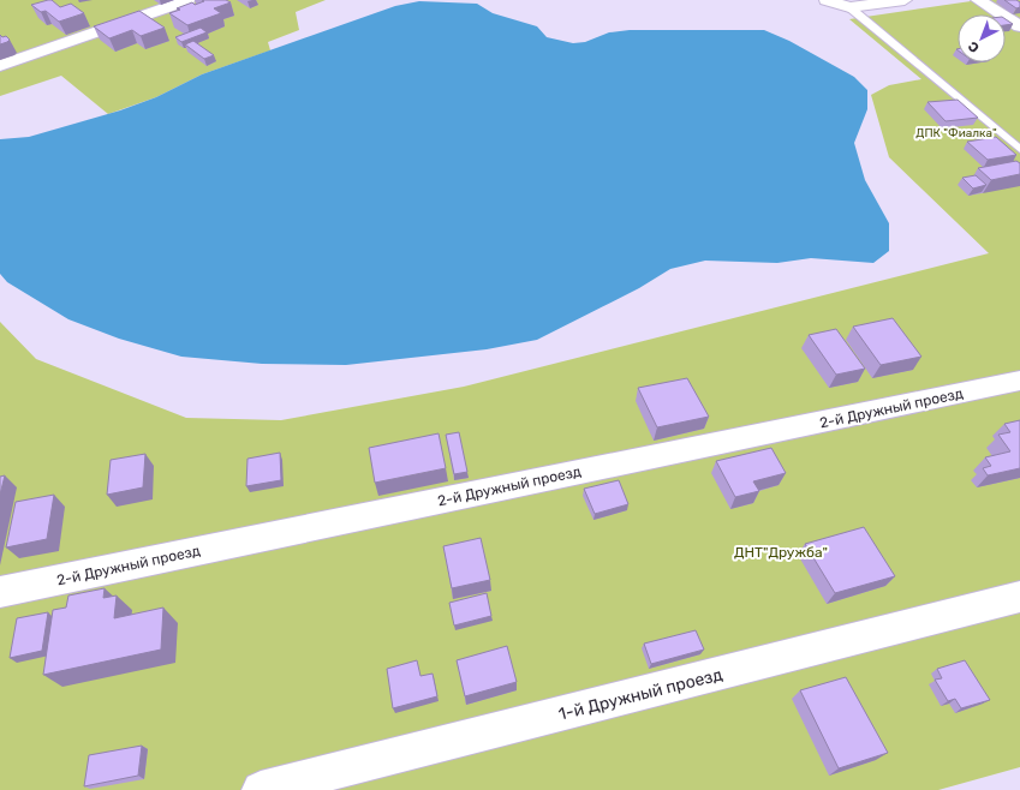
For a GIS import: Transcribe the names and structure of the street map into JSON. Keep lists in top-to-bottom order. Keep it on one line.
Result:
{"streets":{"street":["2-й Дружный проезд","1-й Дружный проезд"]},"parks":["ДПК \"Фиалка\"","ДНТ\"Дружба\""],"north":"bottom left"}
